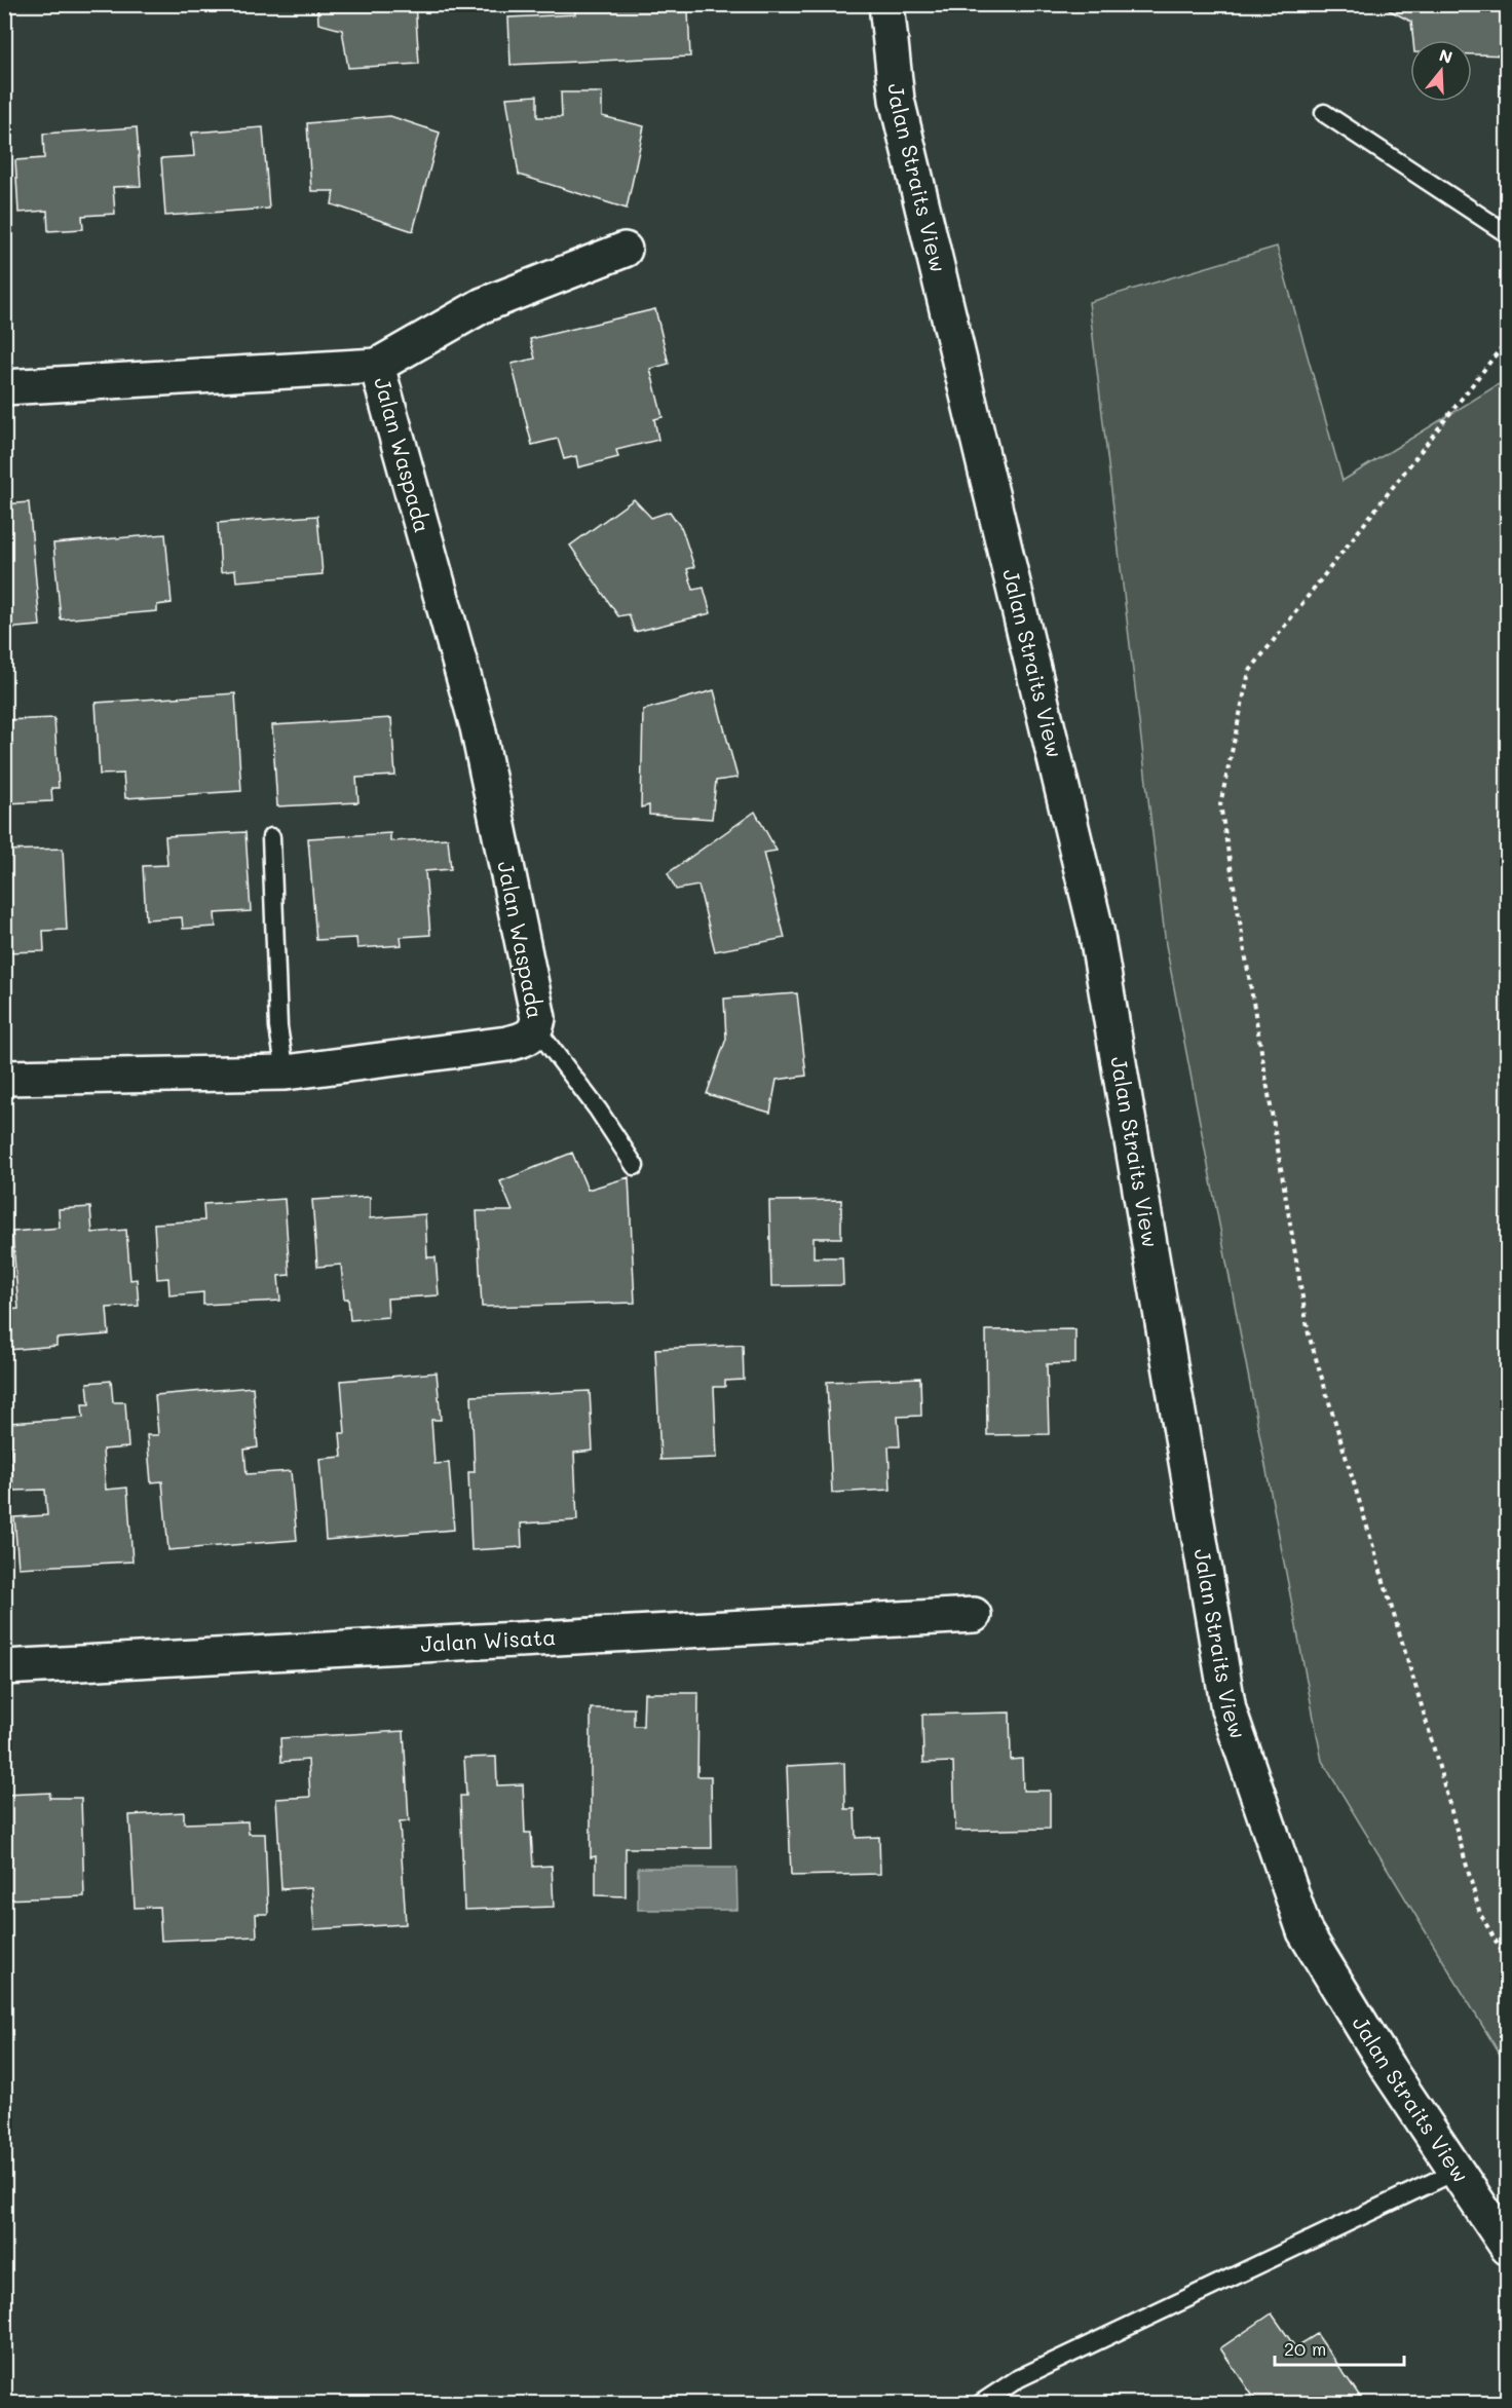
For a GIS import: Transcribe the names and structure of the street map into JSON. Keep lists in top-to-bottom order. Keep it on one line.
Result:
{"streets":{"street":["Jalan Straits View","Jalan Waspada","Jalan Wisata"]},"scale_bar":"20 m","north":"top"}
